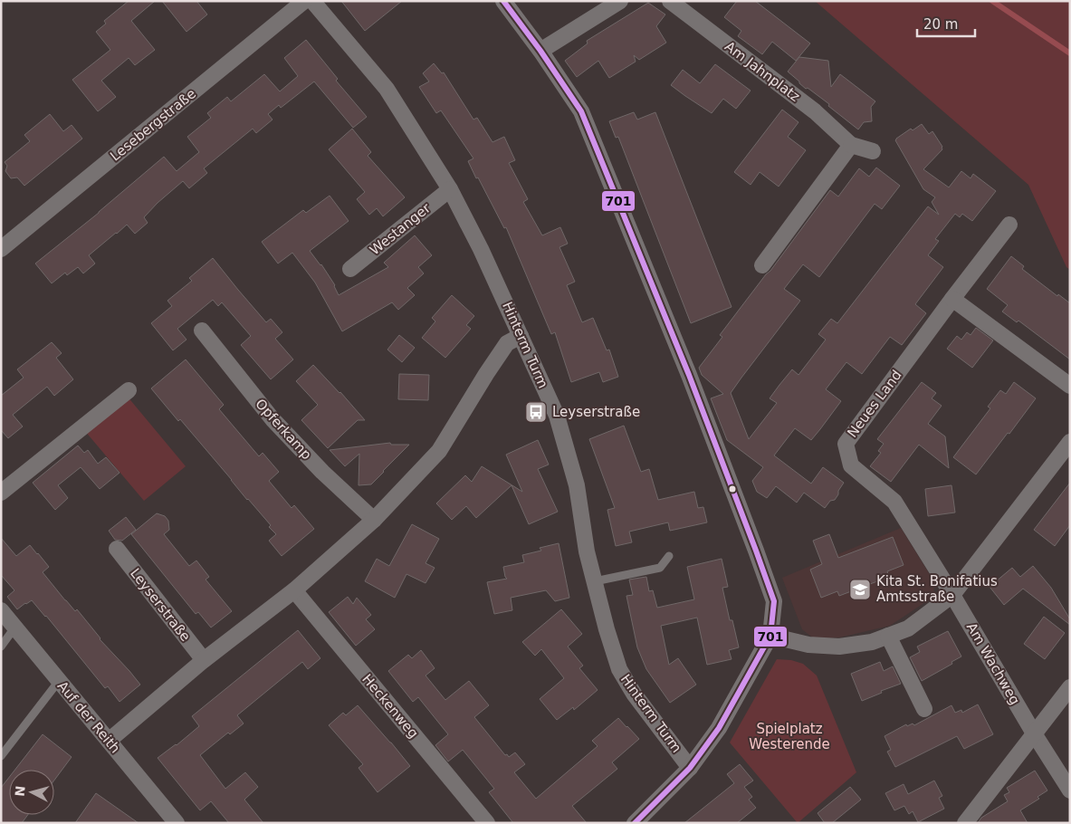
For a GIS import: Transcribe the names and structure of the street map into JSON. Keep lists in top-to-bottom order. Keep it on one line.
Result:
{"streets":{"street":["Am Jahnplatz","Lesebergstraße","Westanger","Hinterm Turm","Neues Land","Opferkamp","Leyserstraße","Am Wachweg","Heckenweg","Auf der Reith"]},"crossings":[["Westanger","Hinterm Turm"],["Neues Land","Am Wachweg"]],"parks":["Spielplatz Westerende"],"places":{"bus stop":["Leyserstraße"],"school or university":["Kita St. Bonifatius Amtsstraße"]},"lines":["transit line 701"],"scale_bar":"20 m","north":"left"}
